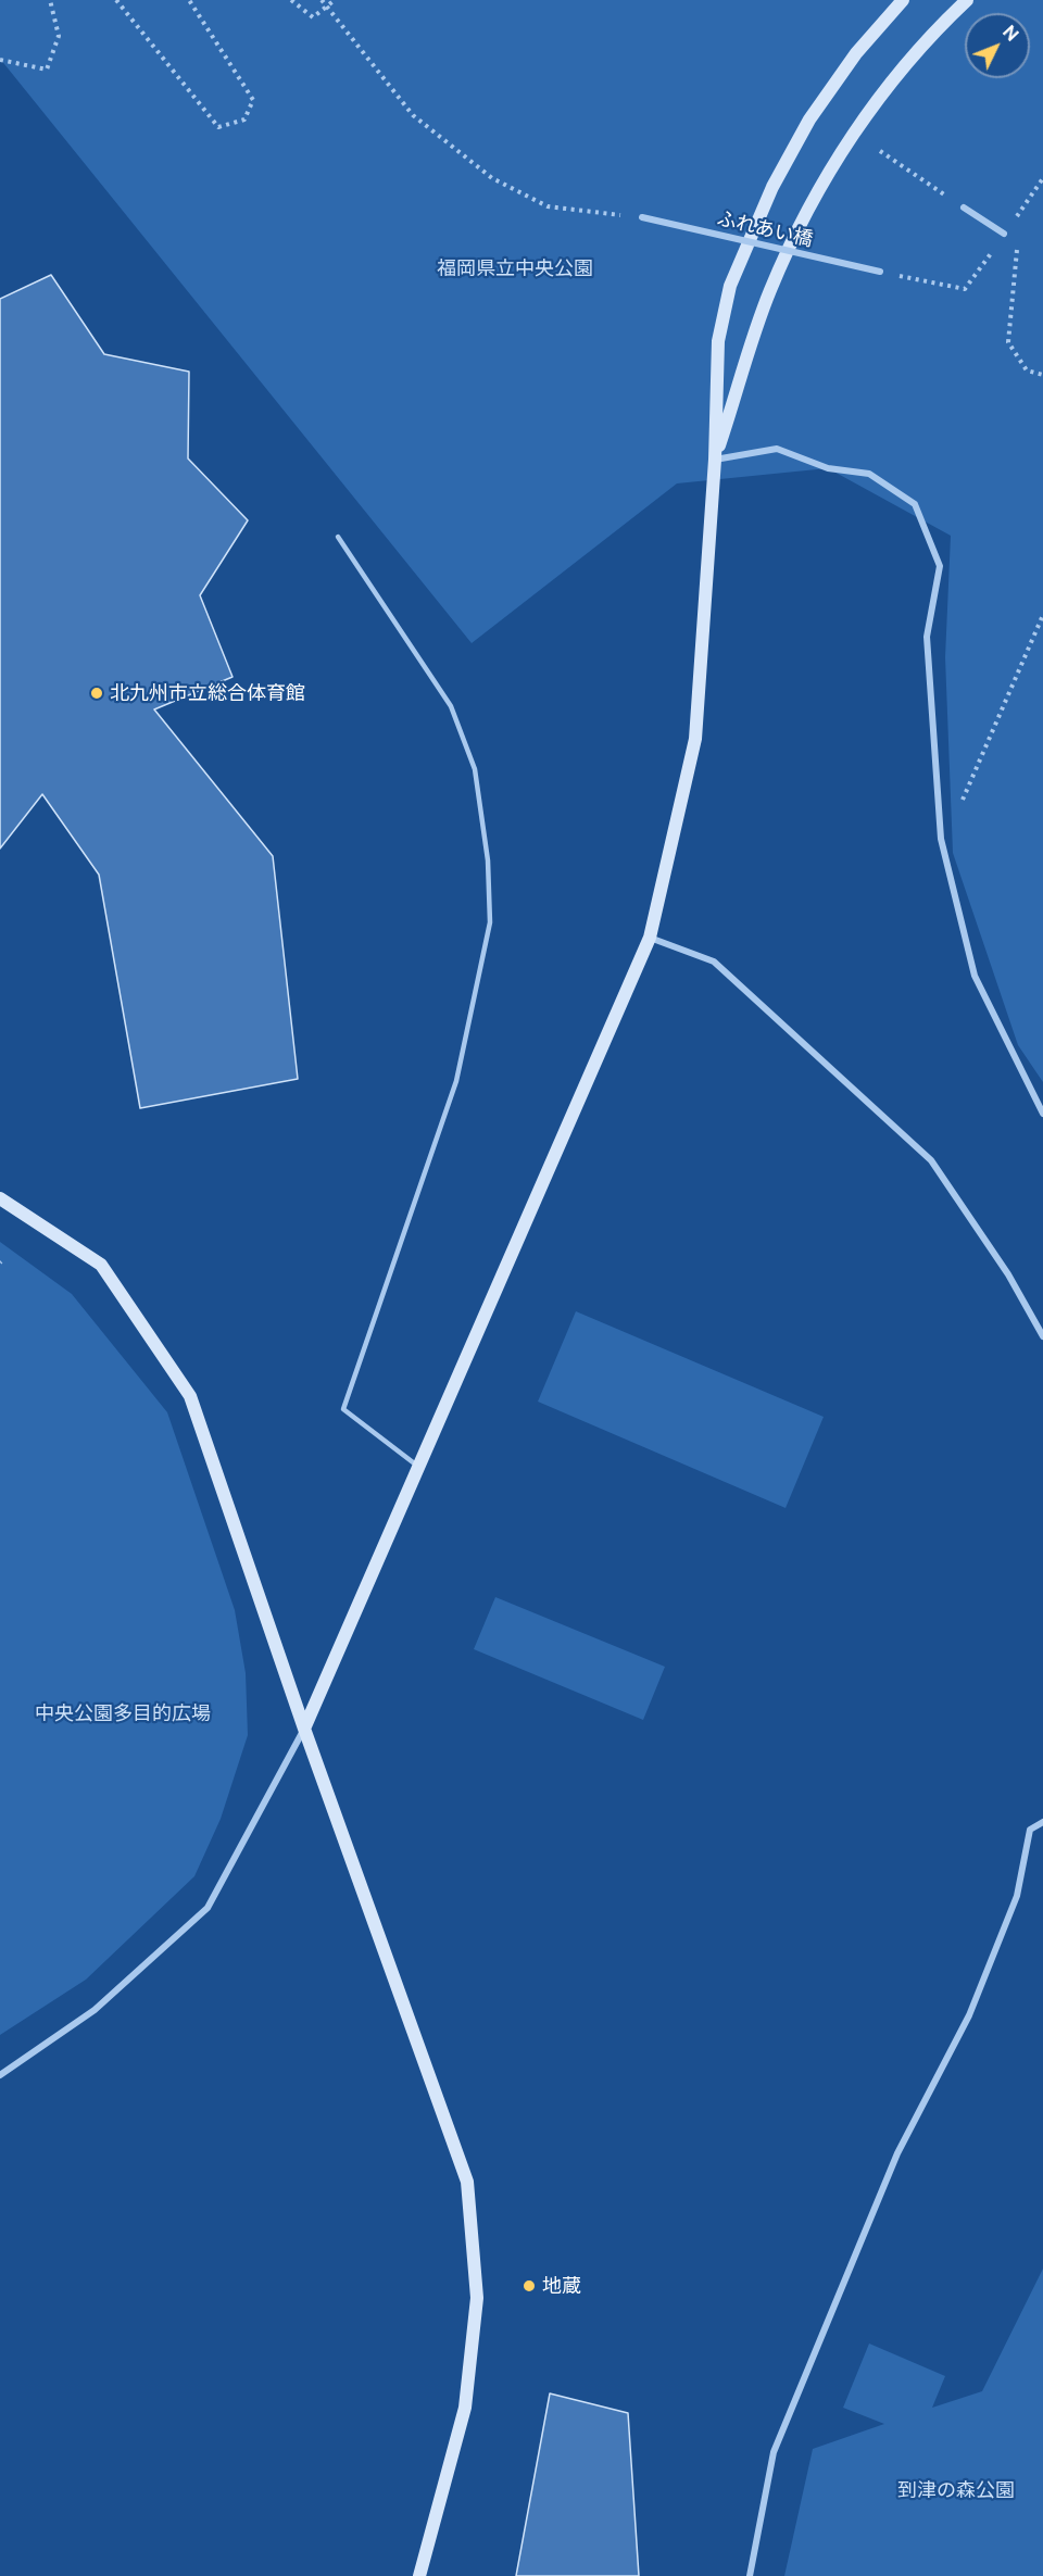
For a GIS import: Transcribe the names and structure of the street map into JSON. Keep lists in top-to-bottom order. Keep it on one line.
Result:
{"streets":{"street":["ふれあい橋"]},"parks":["福岡県立中央公園","中央公園多目的広場","到津の森公園"],"places":["北九州市立総合体育館","地蔵"],"north":"top right"}
